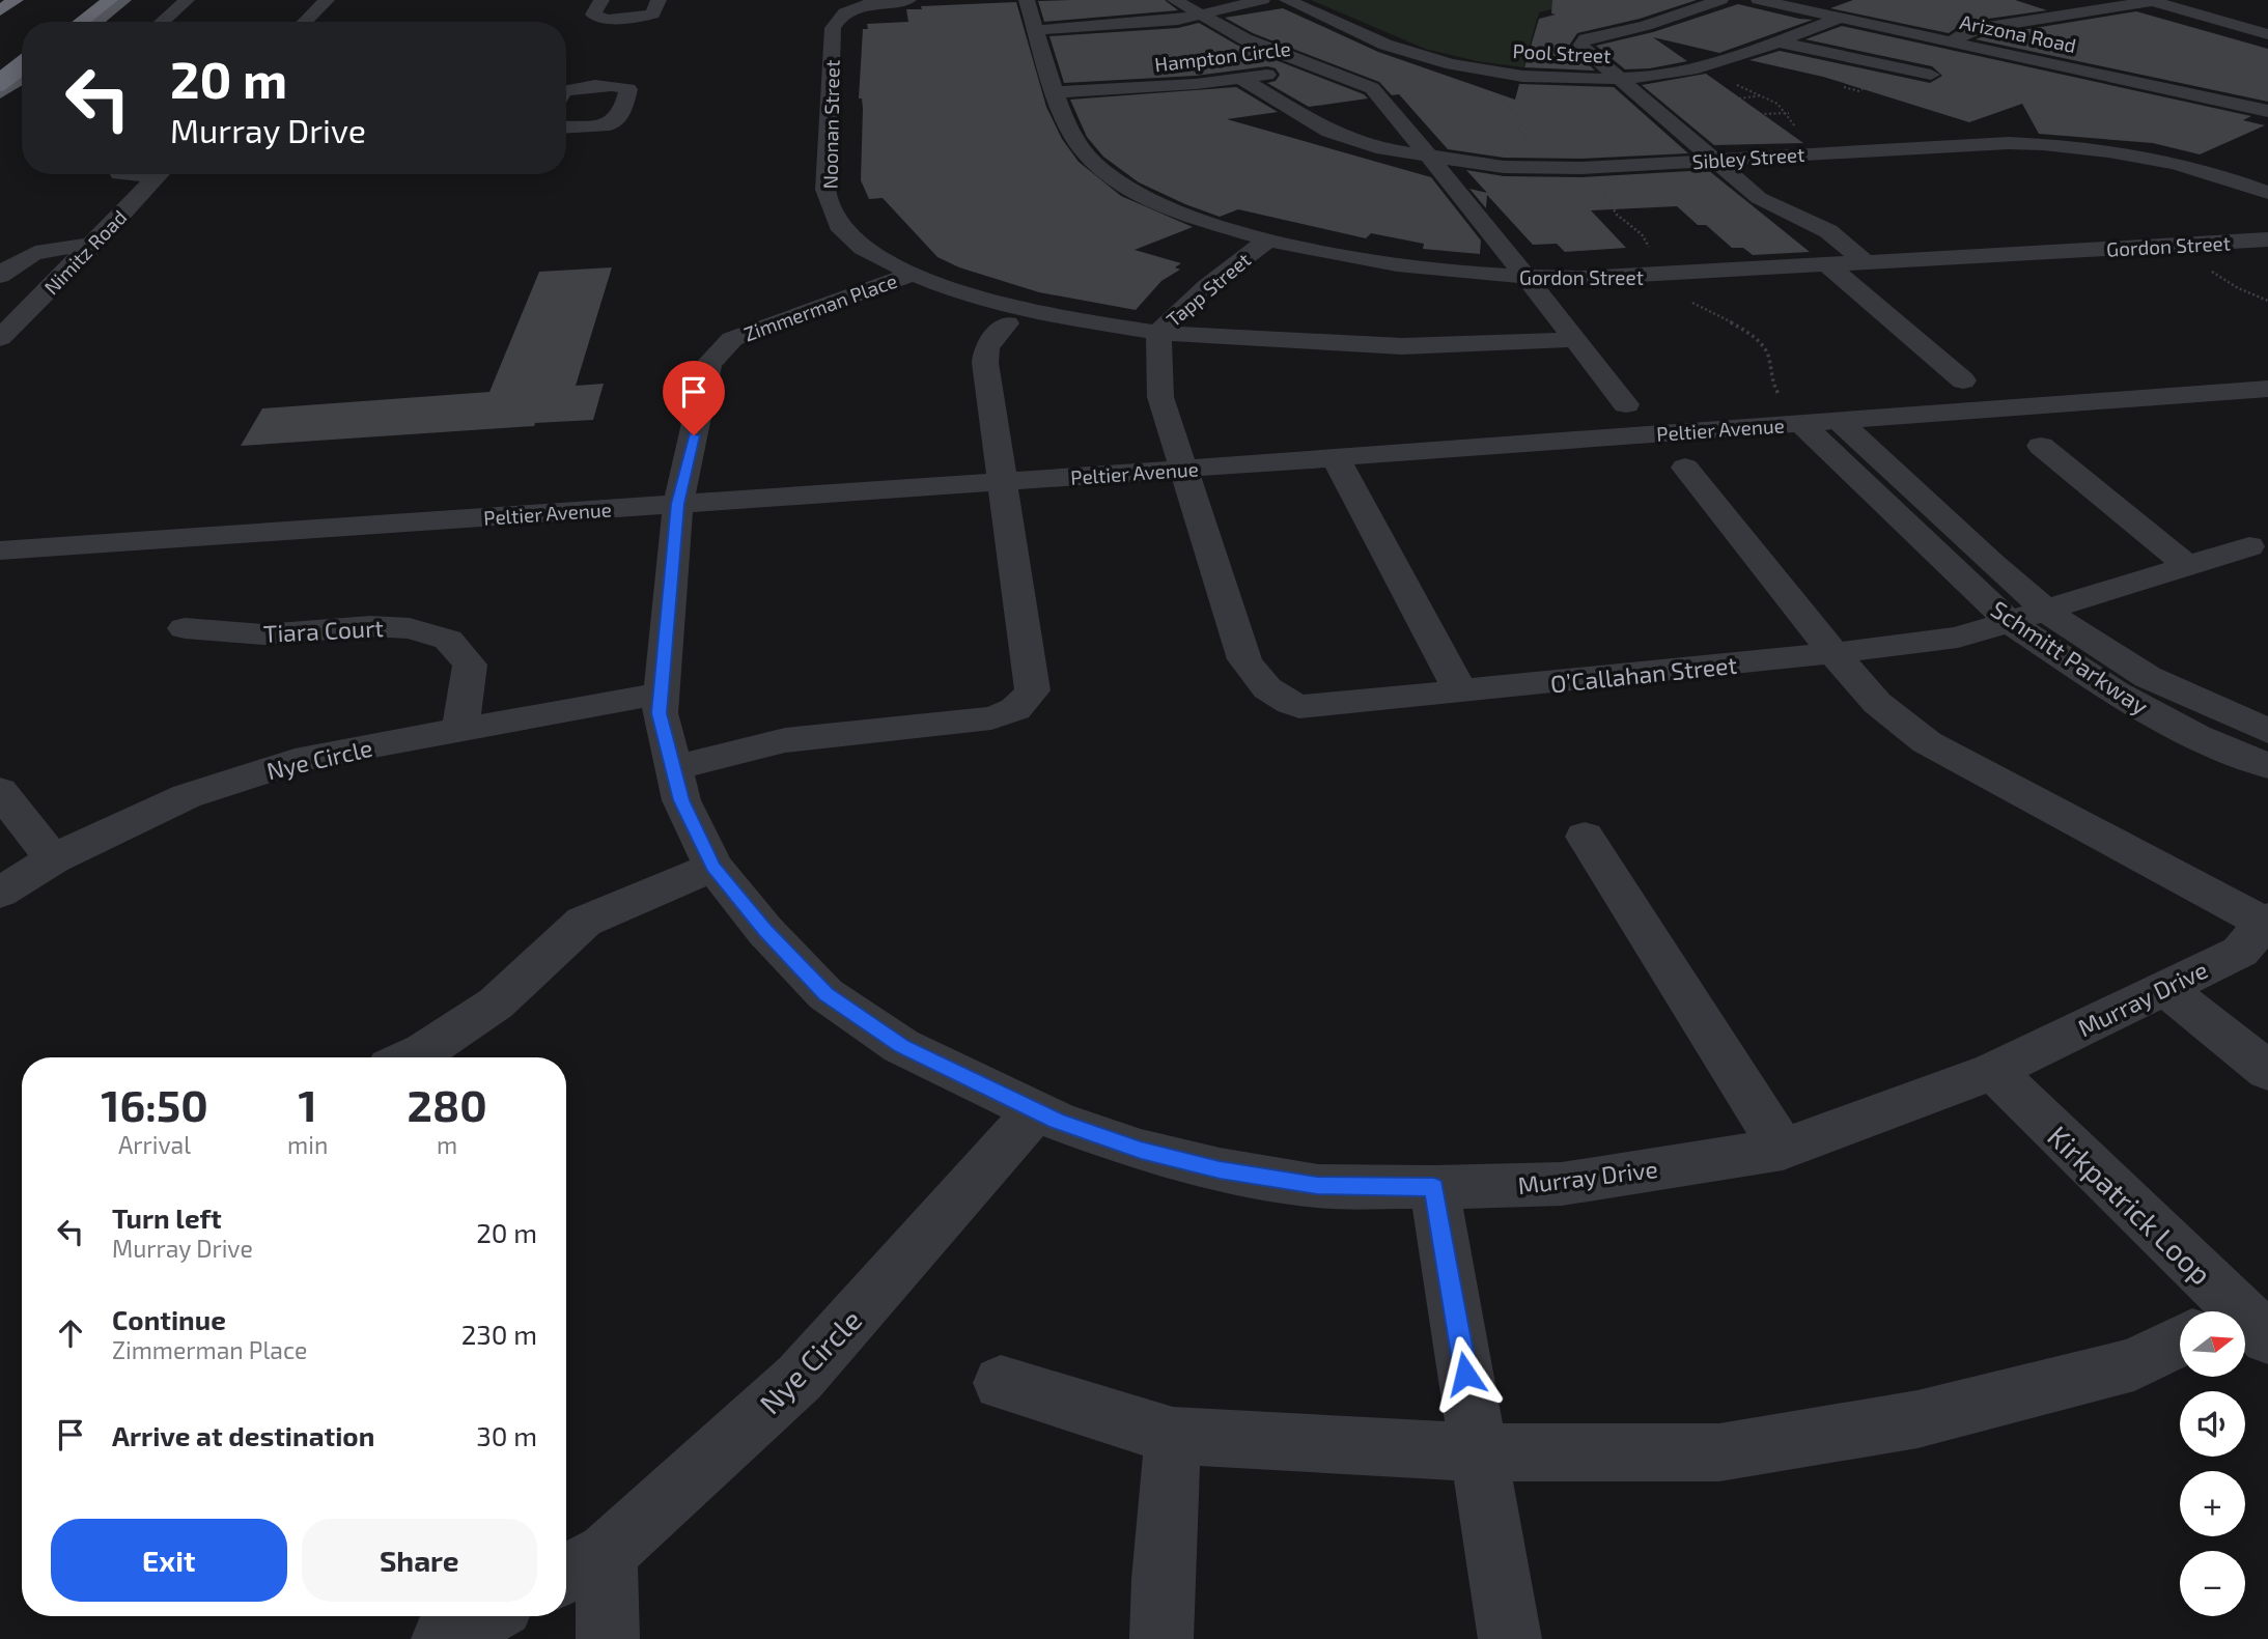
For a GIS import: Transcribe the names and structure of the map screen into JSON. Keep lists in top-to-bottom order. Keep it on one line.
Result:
{"streets":{"street":["Arizona Road","Pool Street","Hampton Circle","Noonan Street","Sibley Street","Gordon Street","Nimitz Road","Tapp Street","Zimmerman Place","Peltier Avenue","Tiara Court","Schmitt Parkway","O’Callahan Street","Nye Circle","Murray Drive","Kirkpatrick Loop"]},"crossings":[["Arizona Road","Pool Street"],["Hampton Circle","Sibley Street"],["Hampton Circle","Gordon Street"],["Noonan Street","Tapp Street"],["Noonan Street","Zimmerman Place"],["Gordon Street","Tapp Street"],["Tapp Street","Peltier Avenue"],["Tapp Street","O’Callahan Street"],["Zimmerman Place","Peltier Avenue"],["Zimmerman Place","Murray Drive"],["Peltier Avenue","Schmitt Parkway"],["Peltier Avenue","O’Callahan Street"],["Peltier Avenue","Murray Drive"],["Tiara Court","Nye Circle"],["Schmitt Parkway","O’Callahan Street"],["Nye Circle","Murray Drive"],["Murray Drive","Kirkpatrick Loop"]],"north":"right","page":{"turn":["20 m","Murray Drive"],"eta":["16:50","Arrival","1","min","280","m"],"list":[{"name":"Turn left","note":"Murray Drive","value":"20 m"},{"name":"Continue","note":"Zimmerman Place","value":"230 m"},{"name":"Arrive at destination","value":"30 m"}],"map_buttons":["+","−"],"buttons":["Exit","Share"]}}
